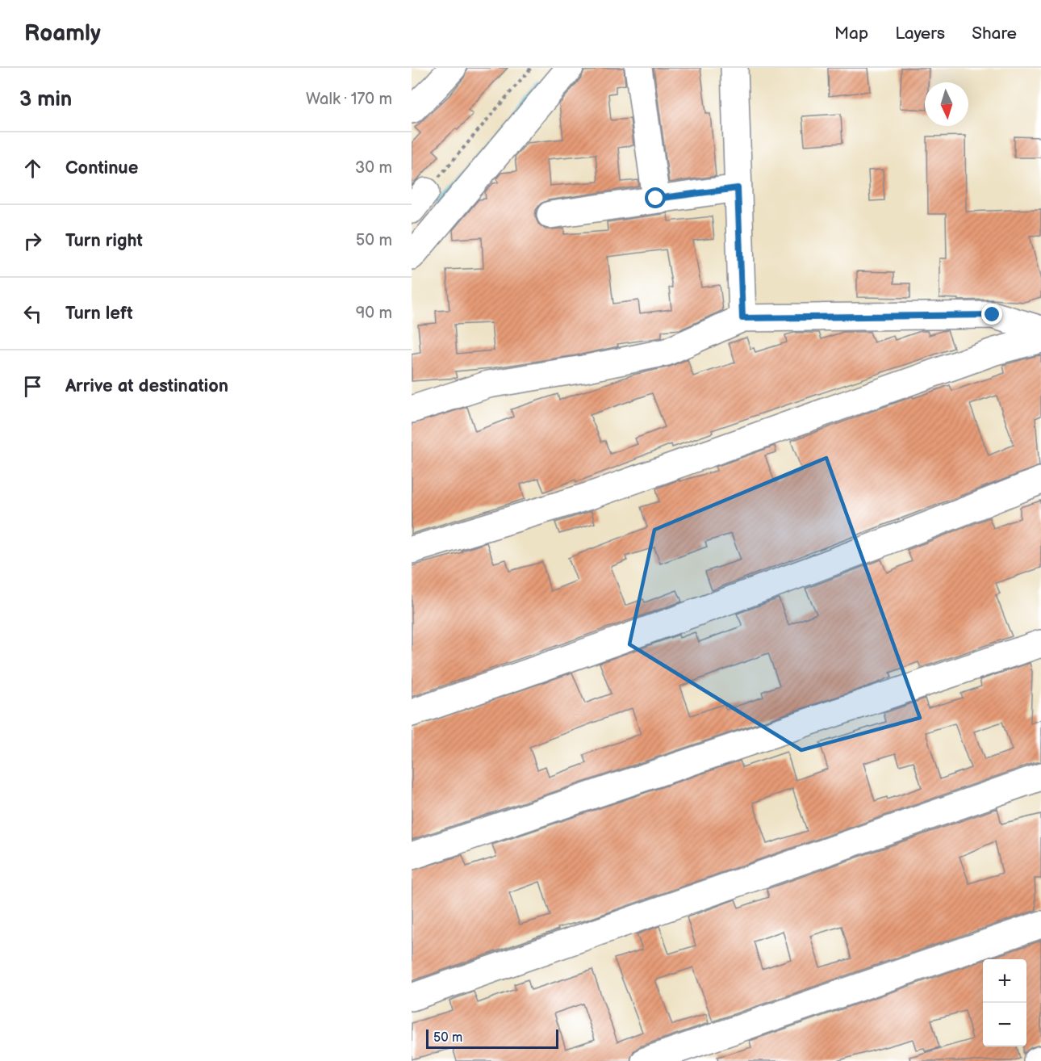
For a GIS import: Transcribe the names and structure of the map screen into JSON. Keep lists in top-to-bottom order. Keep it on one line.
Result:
{"scale_bar":"50 m","north":"bottom","page":{"header":"Roamly","nav":["Map","Layers","Share"],"heading":["3 min","Walk · 170 m"],"list":[["Continue","30 m"],["Turn right","50 m"],["Turn left","90 m"],"Arrive at destination"],"map_buttons":["+","−"],"scale":"50 m"}}
